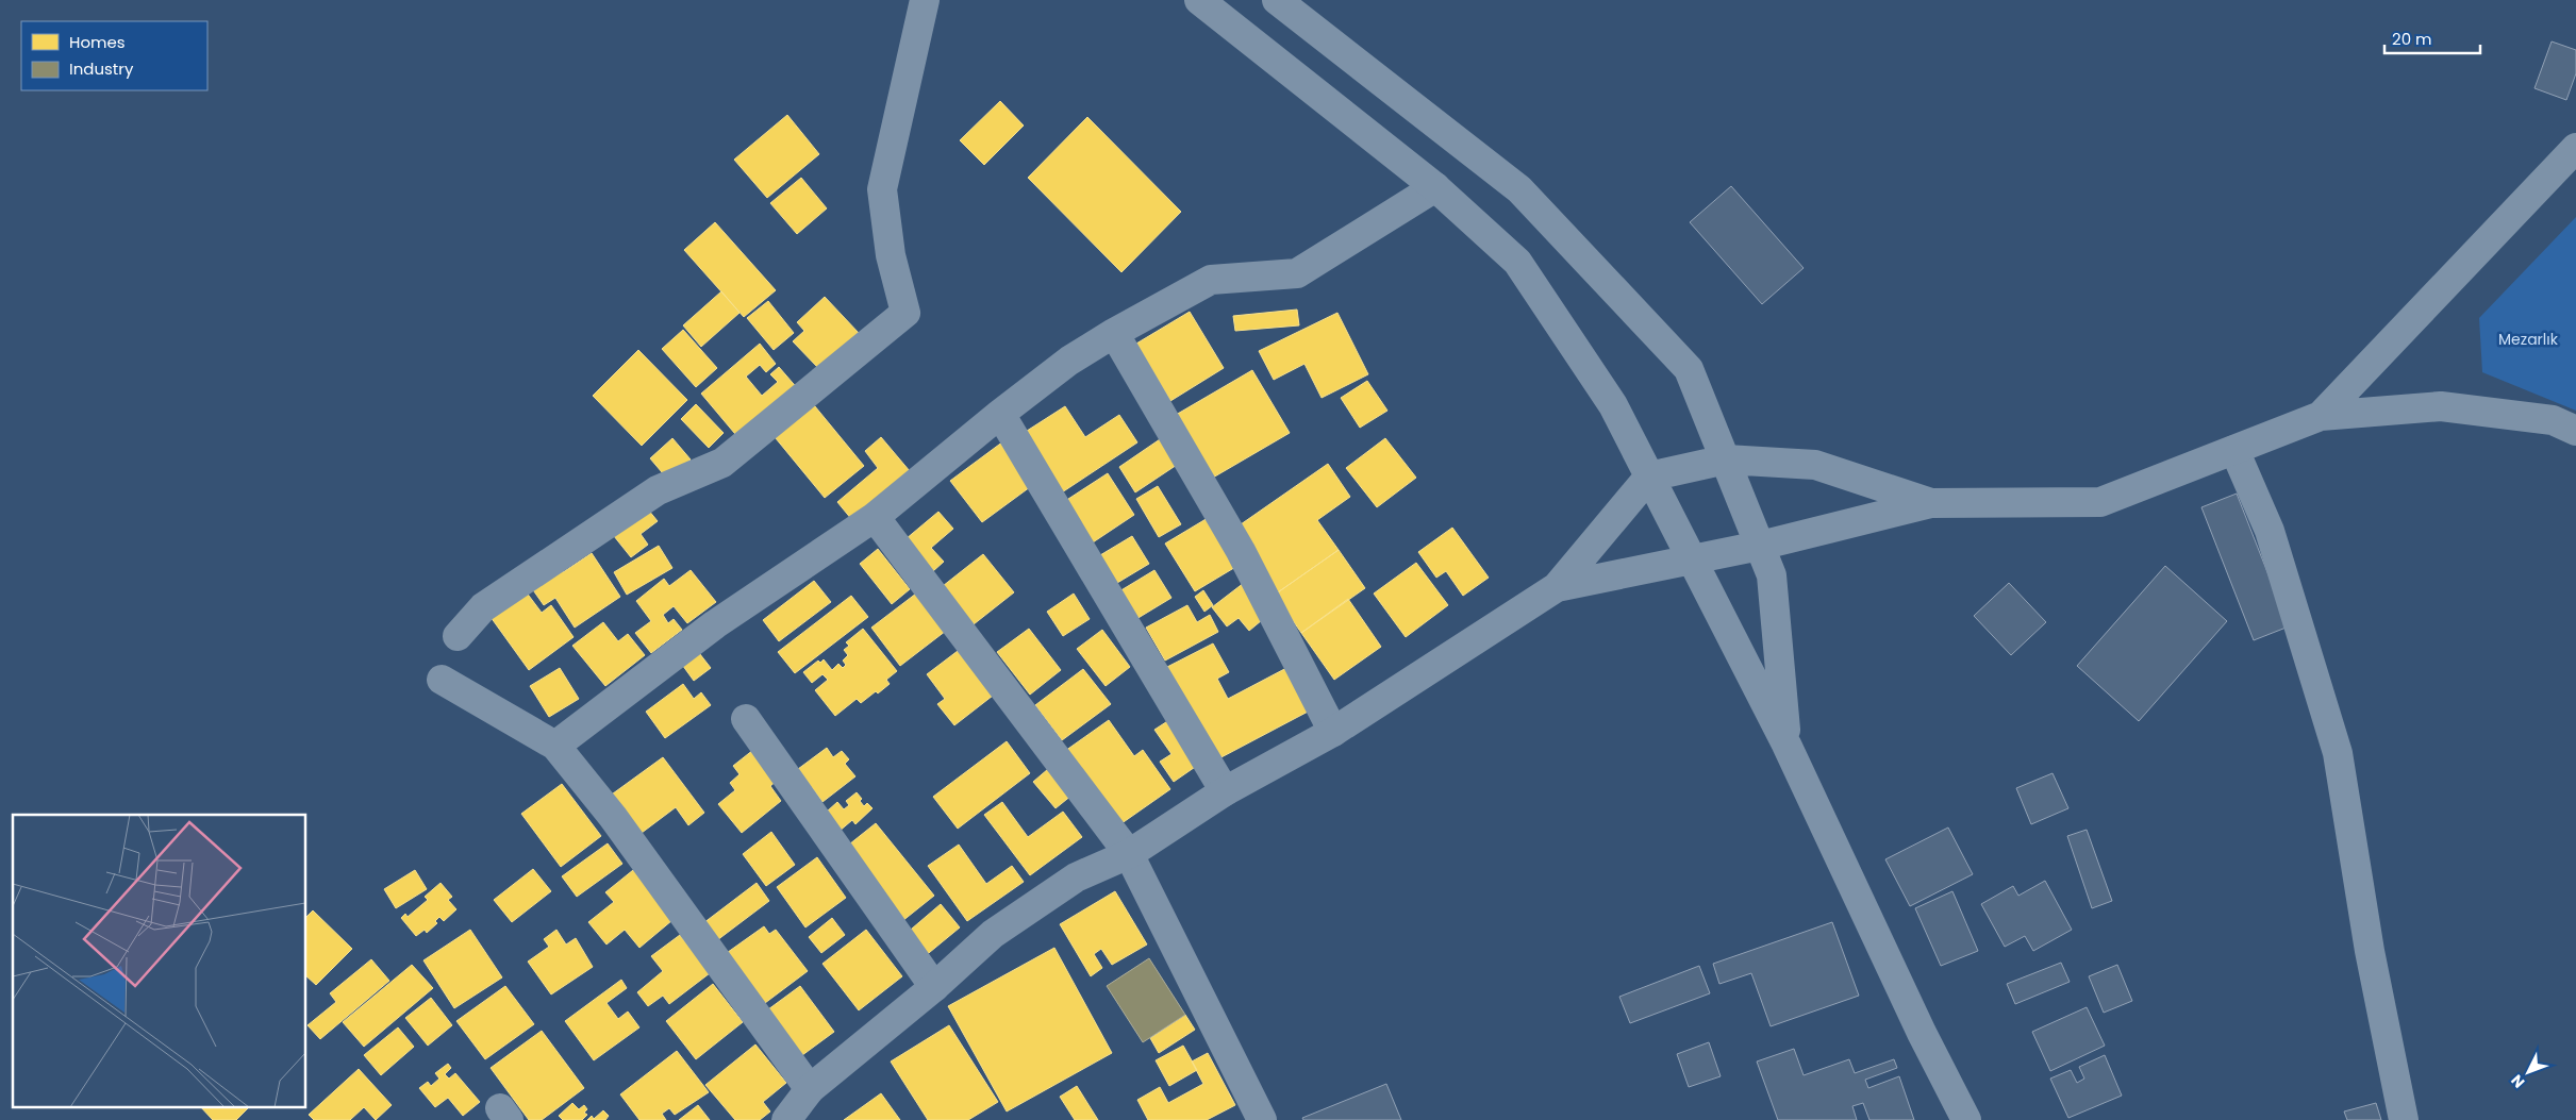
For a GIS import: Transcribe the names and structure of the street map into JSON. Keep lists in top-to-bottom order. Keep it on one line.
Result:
{"parks":["Mezarlık"],"legend":["Homes","Industry"],"scale_bar":"20 m","north":"bottom left"}
